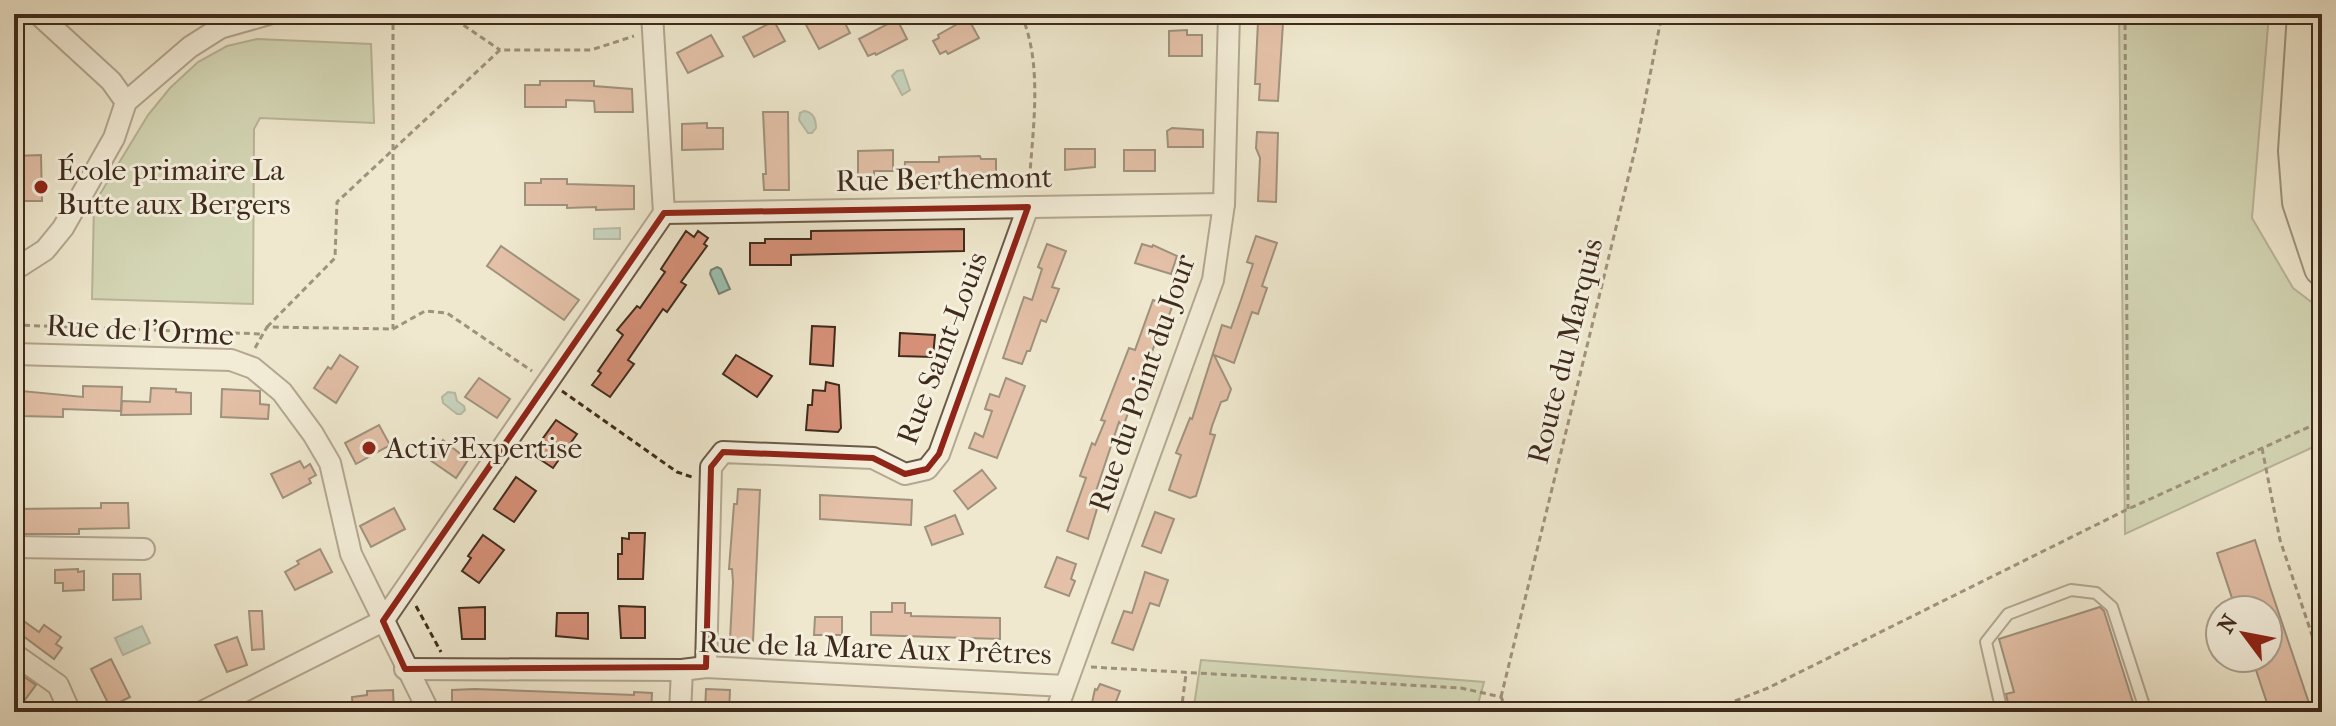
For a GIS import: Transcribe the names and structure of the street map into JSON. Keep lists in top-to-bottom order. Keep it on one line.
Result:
{"streets":{"street":["Rue Berthemont","Rue de l'Orme","Rue Saint-Louis","Rue du Point du Jour","Rue de la Mare Aux Prêtres"],"path":["Route du Marquis"]},"crossings":[["Rue Berthemont","Rue Saint-Louis"],["Rue Berthemont","Rue du Point du Jour"],["Rue de l'Orme","Rue de la Mare Aux Prêtres"],["Rue Saint-Louis","Rue de la Mare Aux Prêtres"],["Rue du Point du Jour","Rue de la Mare Aux Prêtres"]],"places":["École primaire La Butte aux Bergers","Activ'Expertise"],"north":"top left"}
